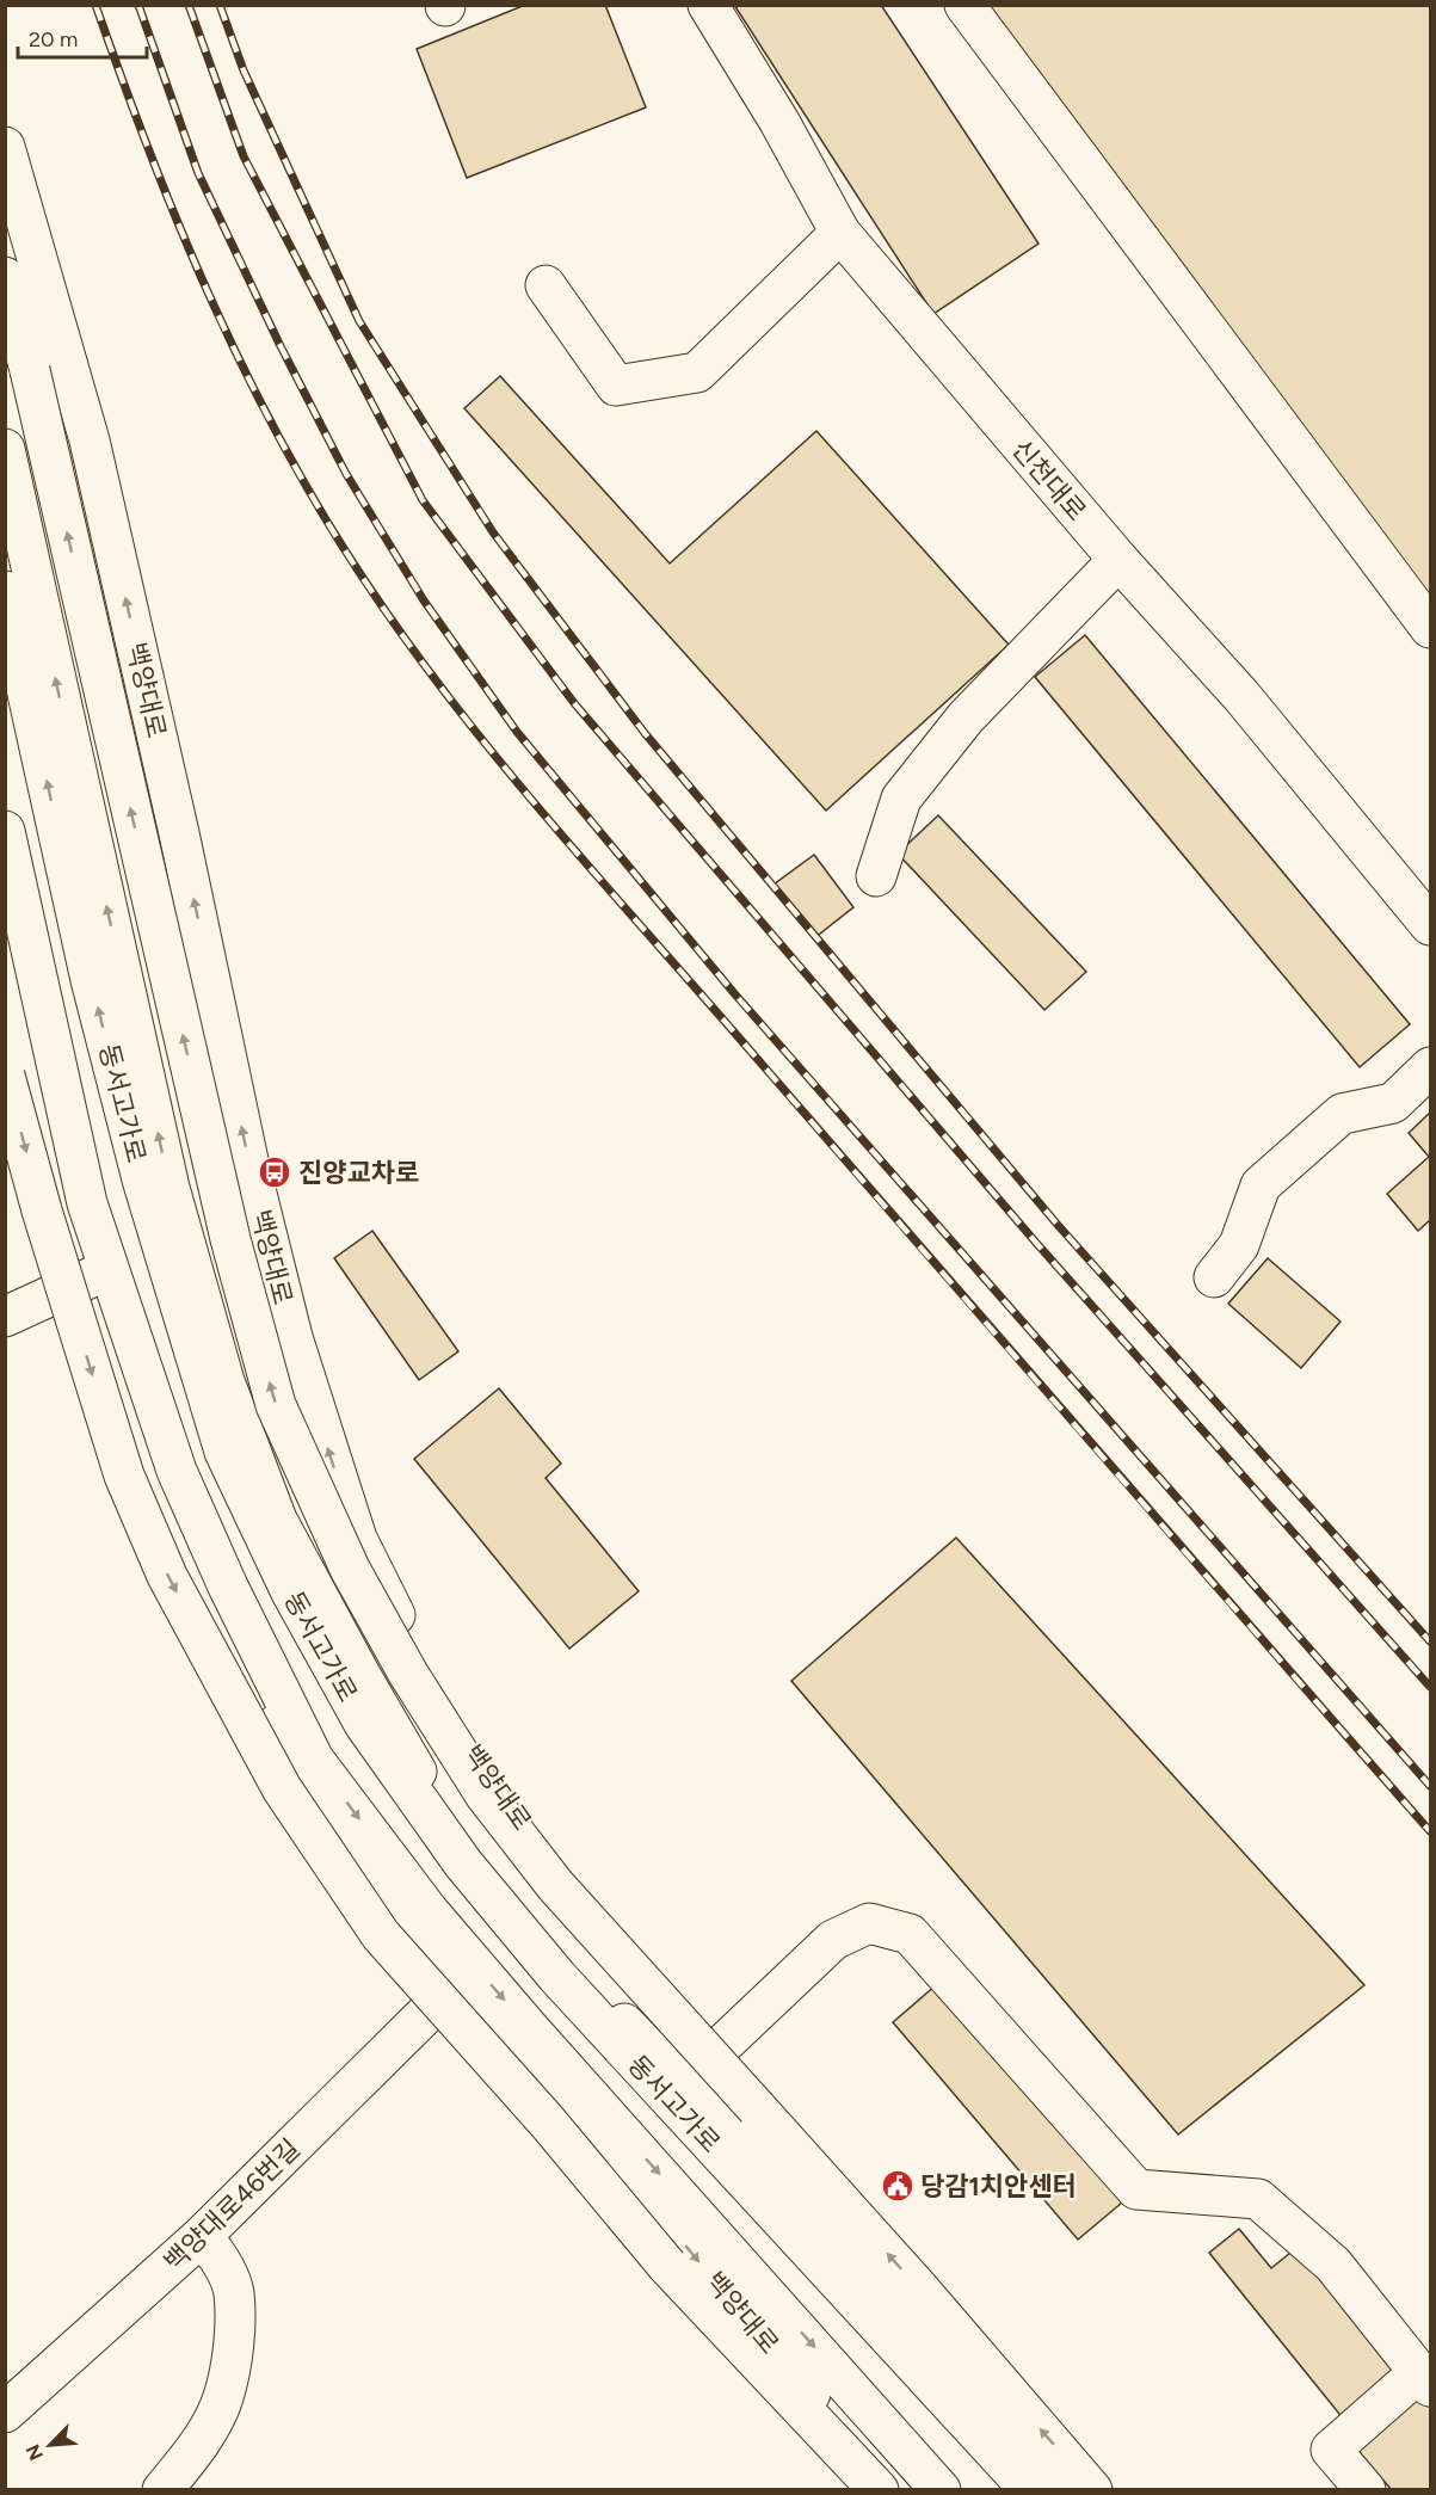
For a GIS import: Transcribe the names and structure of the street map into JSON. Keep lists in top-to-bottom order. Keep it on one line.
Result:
{"streets":{"main road":["신천대로","백양대로","동서고가로","백양대로46번길"]},"crossings":[["백양대로","동서고가로"],["백양대로","백양대로46번길"]],"places":{"bus stop":["진양교차로"],"public building":["당감1치안센터"]},"scale_bar":"20 m","north":"bottom left"}
